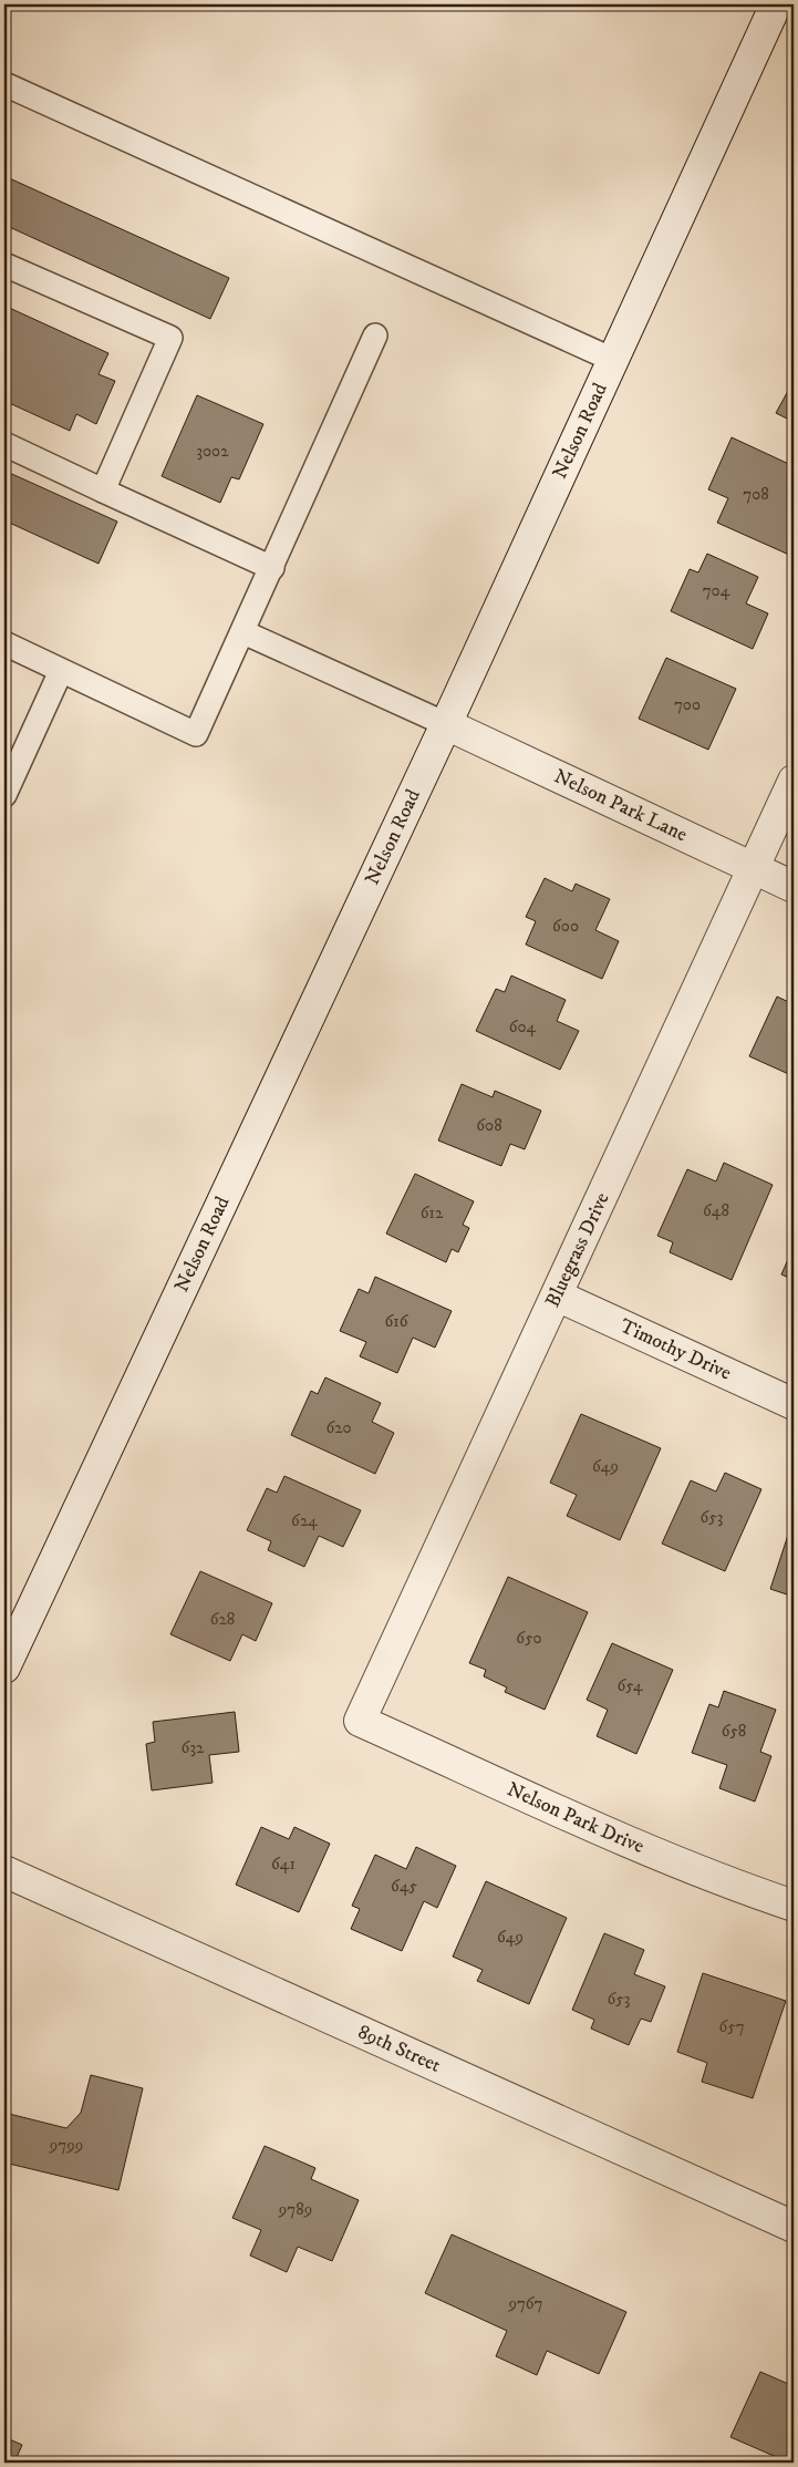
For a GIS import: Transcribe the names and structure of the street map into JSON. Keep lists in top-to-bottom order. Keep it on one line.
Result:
{"streets":{"street":["Nelson Road","Nelson Park Lane","Bluegrass Drive","Timothy Drive","Nelson Park Drive","89th Street"]},"crossings":[["Nelson Road","Nelson Park Lane"],["Nelson Park Lane","Bluegrass Drive"],["Bluegrass Drive","Timothy Drive"],["Bluegrass Drive","Nelson Park Drive"]],"house_numbers":["3002","708","704","700","600","604","608","648","612","616","620","649","653","624","628","650","654","658","632","641","645","649","653","657","9799","9789","9767"]}
